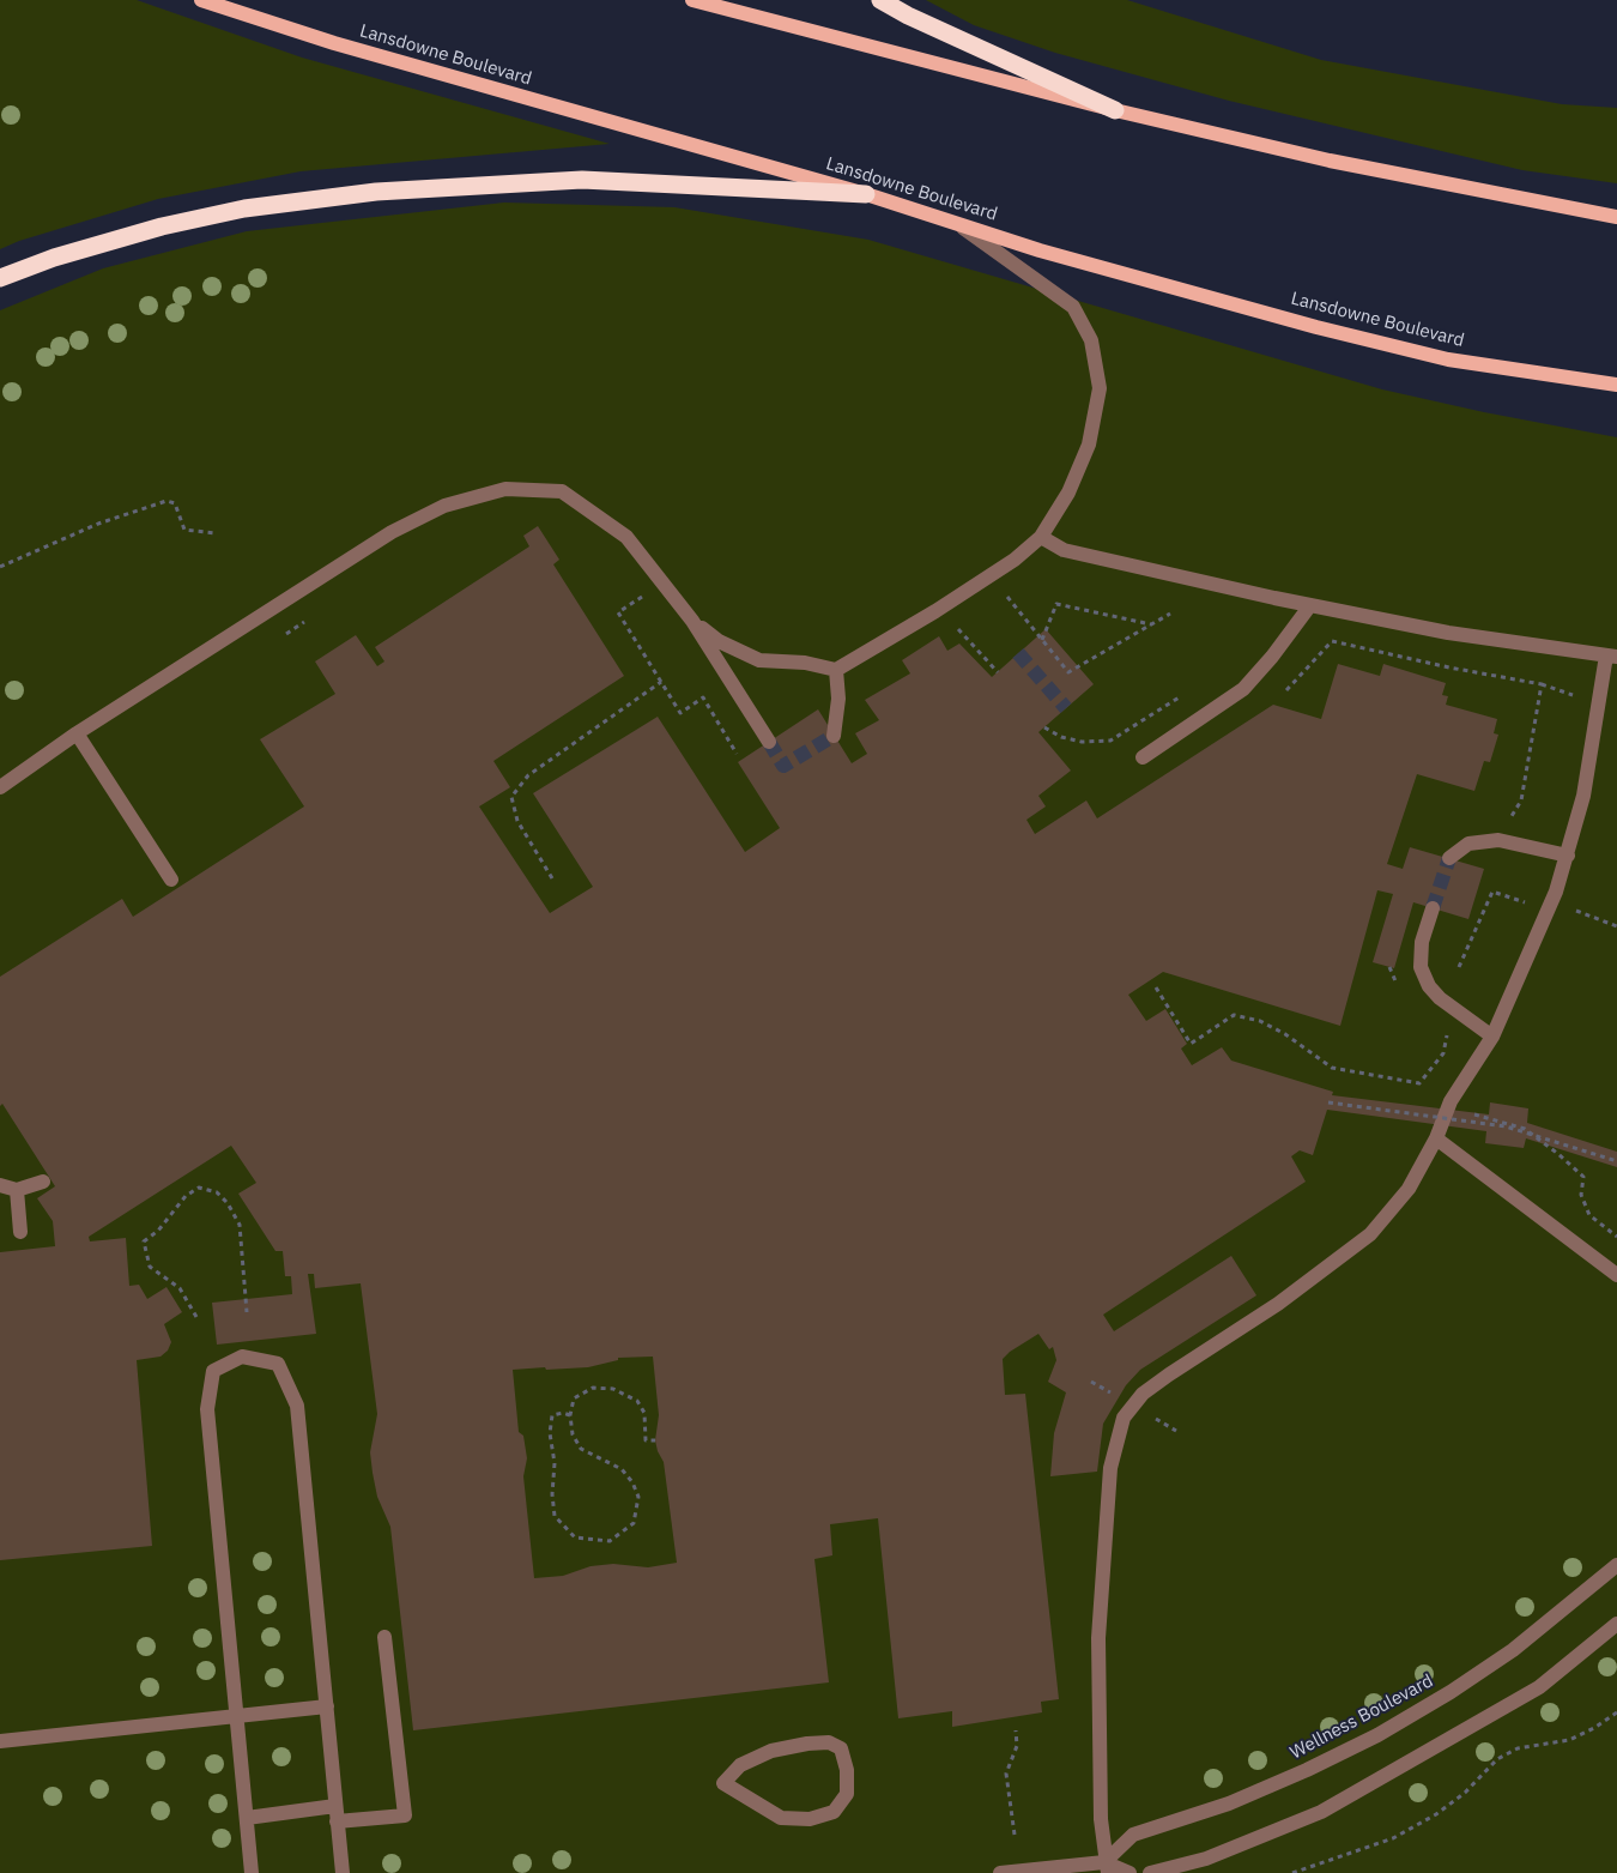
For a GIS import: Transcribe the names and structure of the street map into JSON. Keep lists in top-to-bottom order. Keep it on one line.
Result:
{"streets":{"main road":["Lansdowne Boulevard"],"street":["Wellness Boulevard"]}}
